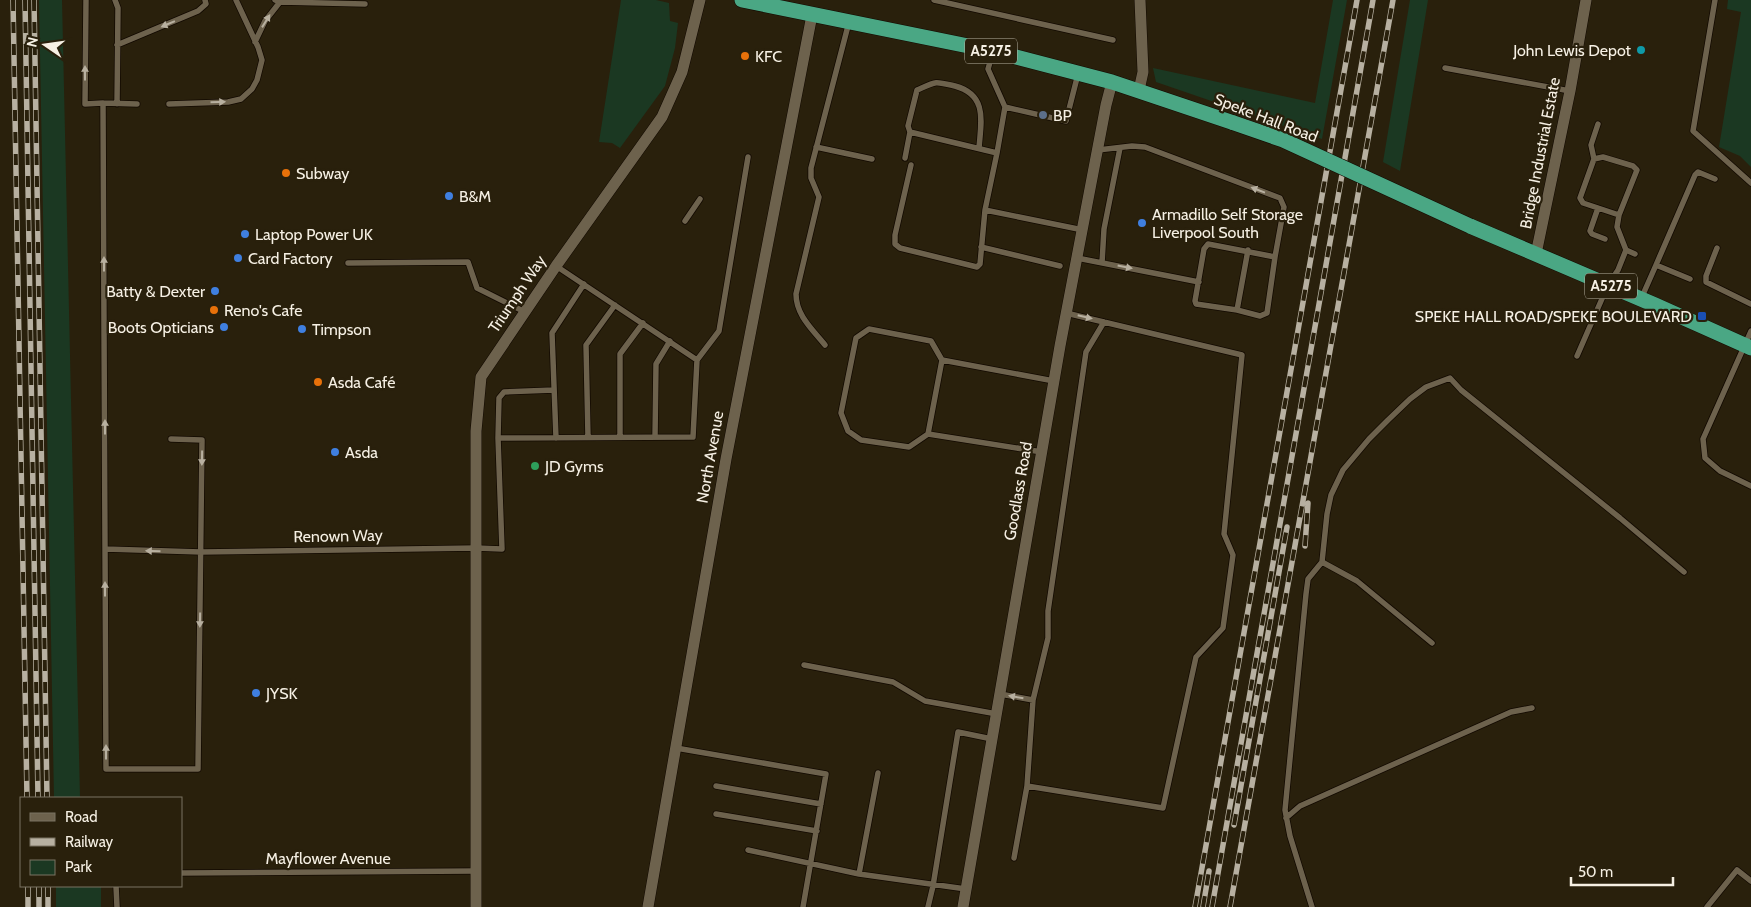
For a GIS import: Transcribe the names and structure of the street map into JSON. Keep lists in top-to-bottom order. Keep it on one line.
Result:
{"streets":{"highway":["A5275","Speke Hall Road"],"street":["Bridge Industrial Estate","Triumph Way","North Avenue","Goodlass Road"],"lane":["Renown Way","Mayflower Avenue"]},"crossings":[["Speke Hall Road","Bridge Industrial Estate"],["Speke Hall Road","North Avenue"],["Speke Hall Road","Goodlass Road"],["Triumph Way","Renown Way"],["Triumph Way","Mayflower Avenue"]],"places":{"other":["John Lewis Depot","KFC","BP","Subway","B&M","Armadillo Self Storage Liverpool South","Laptop Power UK","Card Factory","Batty & Dexter","Reno's Cafe","Boots Opticians","Timpson","Asda Café","Asda","JD Gyms","JYSK"],"transit":["SPEKE HALL ROAD/SPEKE BOULEVARD"]},"legend":["Road","Railway","Park"],"scale_bar":"50 m","north":"left"}
